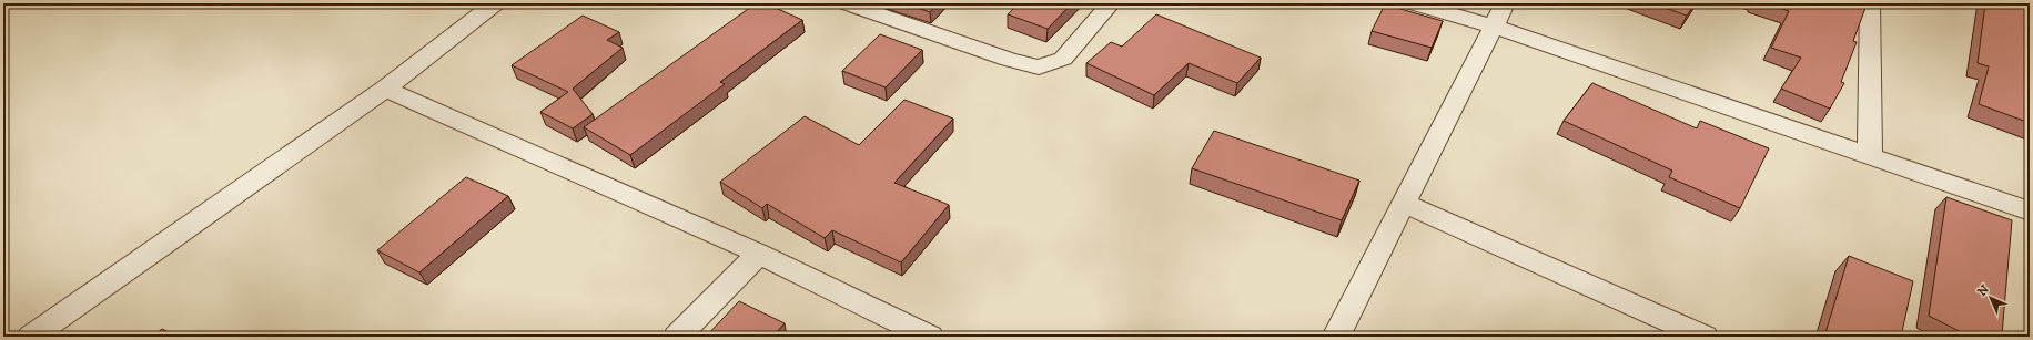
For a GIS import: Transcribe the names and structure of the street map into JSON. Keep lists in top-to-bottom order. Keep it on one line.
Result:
{"north":"top left"}
